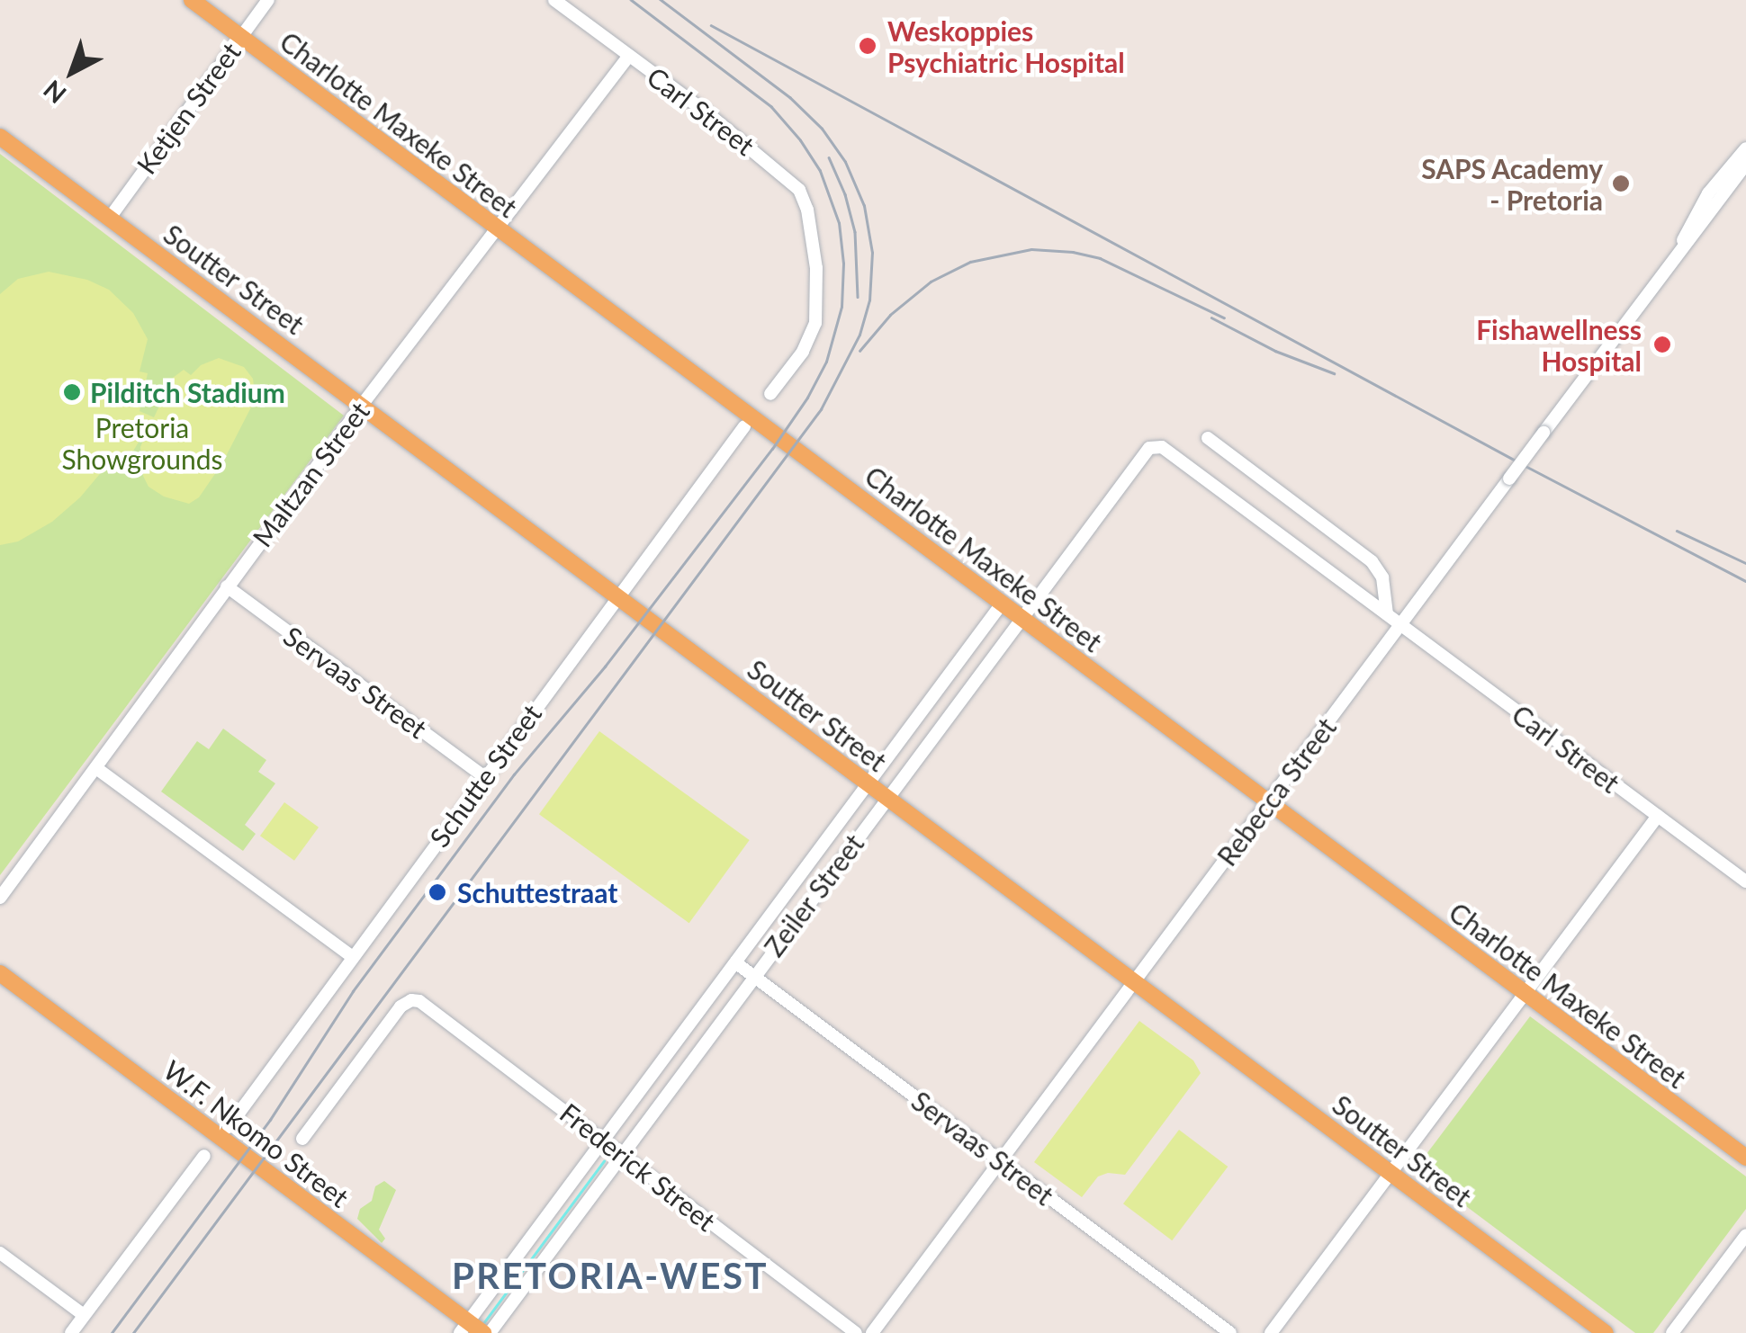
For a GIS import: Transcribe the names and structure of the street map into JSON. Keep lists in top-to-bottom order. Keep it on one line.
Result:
{"streets":{"main road":["Charlotte Maxeke Street","Soutter Street","W.F. Nkomo Street"],"street":["Ketjen Street","Carl Street","Maltzan Street","Servaas Street","Schutte Street","Rebecca Street","Zeiler Street","Frederick Street"]},"crossings":[["Ketjen Street","Charlotte Maxeke Street"],["Ketjen Street","Soutter Street"],["Carl Street","Maltzan Street"],["Carl Street","Rebecca Street"],["Carl Street","Zeiler Street"],["Charlotte Maxeke Street","Maltzan Street"],["Charlotte Maxeke Street","Rebecca Street"],["Charlotte Maxeke Street","Zeiler Street"],["Soutter Street","Maltzan Street"],["Soutter Street","Schutte Street"],["Soutter Street","Rebecca Street"],["Soutter Street","Zeiler Street"],["Maltzan Street","Servaas Street"],["Servaas Street","Schutte Street"],["Servaas Street","Rebecca Street"],["Servaas Street","Zeiler Street"],["Zeiler Street","W.F. Nkomo Street"],["Zeiler Street","Frederick Street"]],"districts":["PRETORIA-WEST"],"parks":["Pretoria Showgrounds"],"places":["Weskoppies Psychiatric Hospital","SAPS Academy - Pretoria","Fishawellness Hospital","Pilditch Stadium","Schuttestraat"],"north":"bottom left"}
